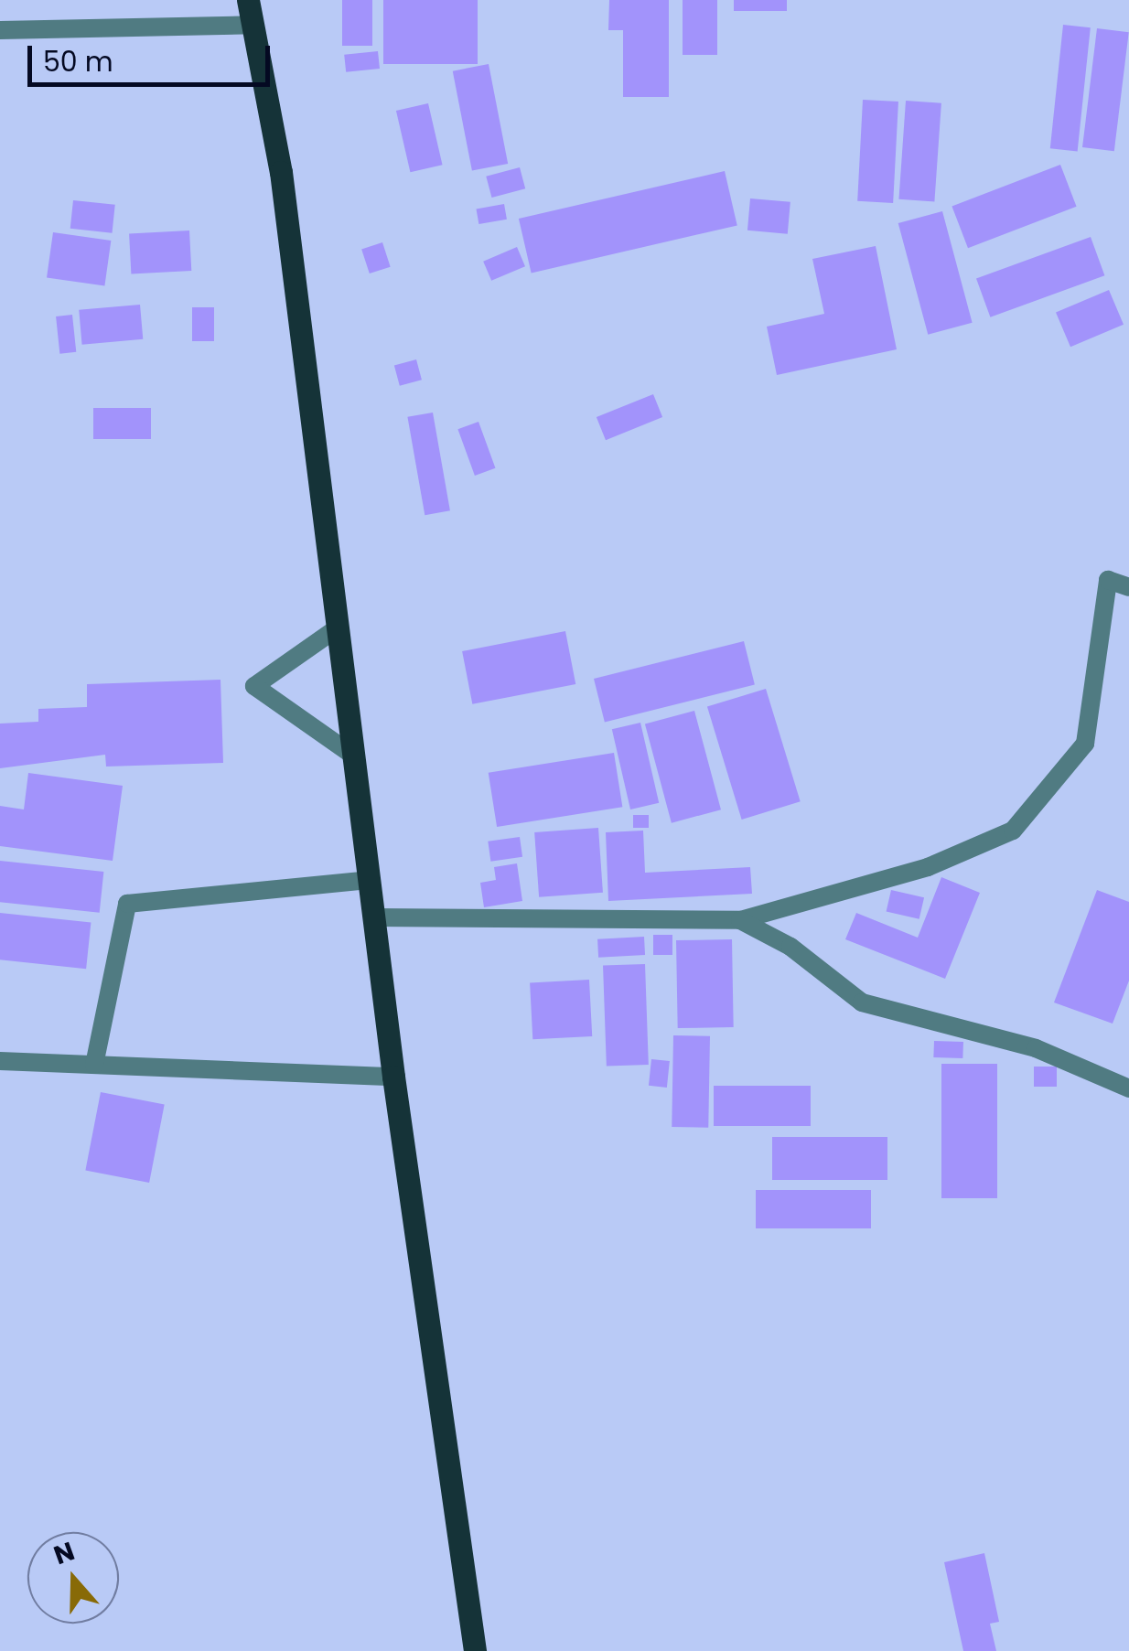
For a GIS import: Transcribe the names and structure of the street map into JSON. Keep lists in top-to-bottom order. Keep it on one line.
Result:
{"scale_bar":"50 m","north":"top"}
